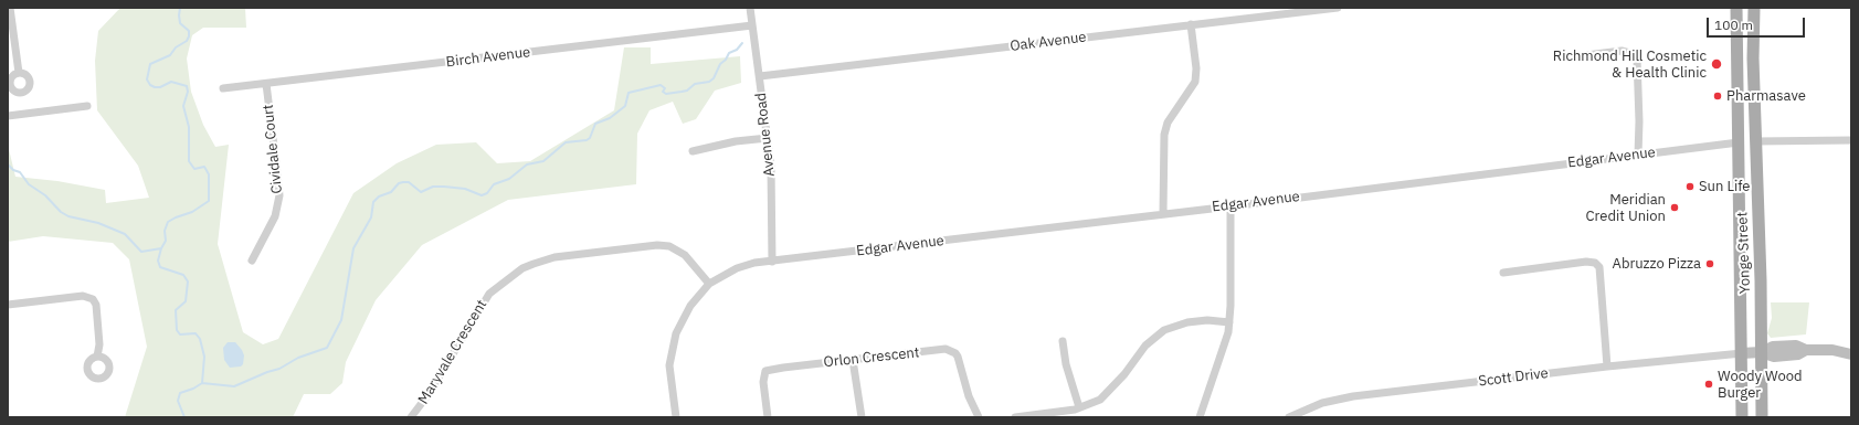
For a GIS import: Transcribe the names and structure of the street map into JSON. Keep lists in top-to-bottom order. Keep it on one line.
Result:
{"streets":{"main road":["Yonge Street"],"street":["Oak Avenue","Birch Avenue","Avenue Road","Cividale Court","Edgar Avenue","Maryvale Crescent","Orlon Crescent","Scott Drive"]},"crossings":[["Oak Avenue","Avenue Road"],["Birch Avenue","Avenue Road"],["Birch Avenue","Cividale Court"],["Avenue Road","Edgar Avenue"],["Edgar Avenue","Yonge Street"],["Edgar Avenue","Maryvale Crescent"],["Yonge Street","Scott Drive"]],"places":["Richmond Hill Cosmetic & Health Clinic","Pharmasave","Sun Life","Meridian Credit Union","Abruzzo Pizza","Woody Wood Burger"],"scale_bar":"100 m"}
